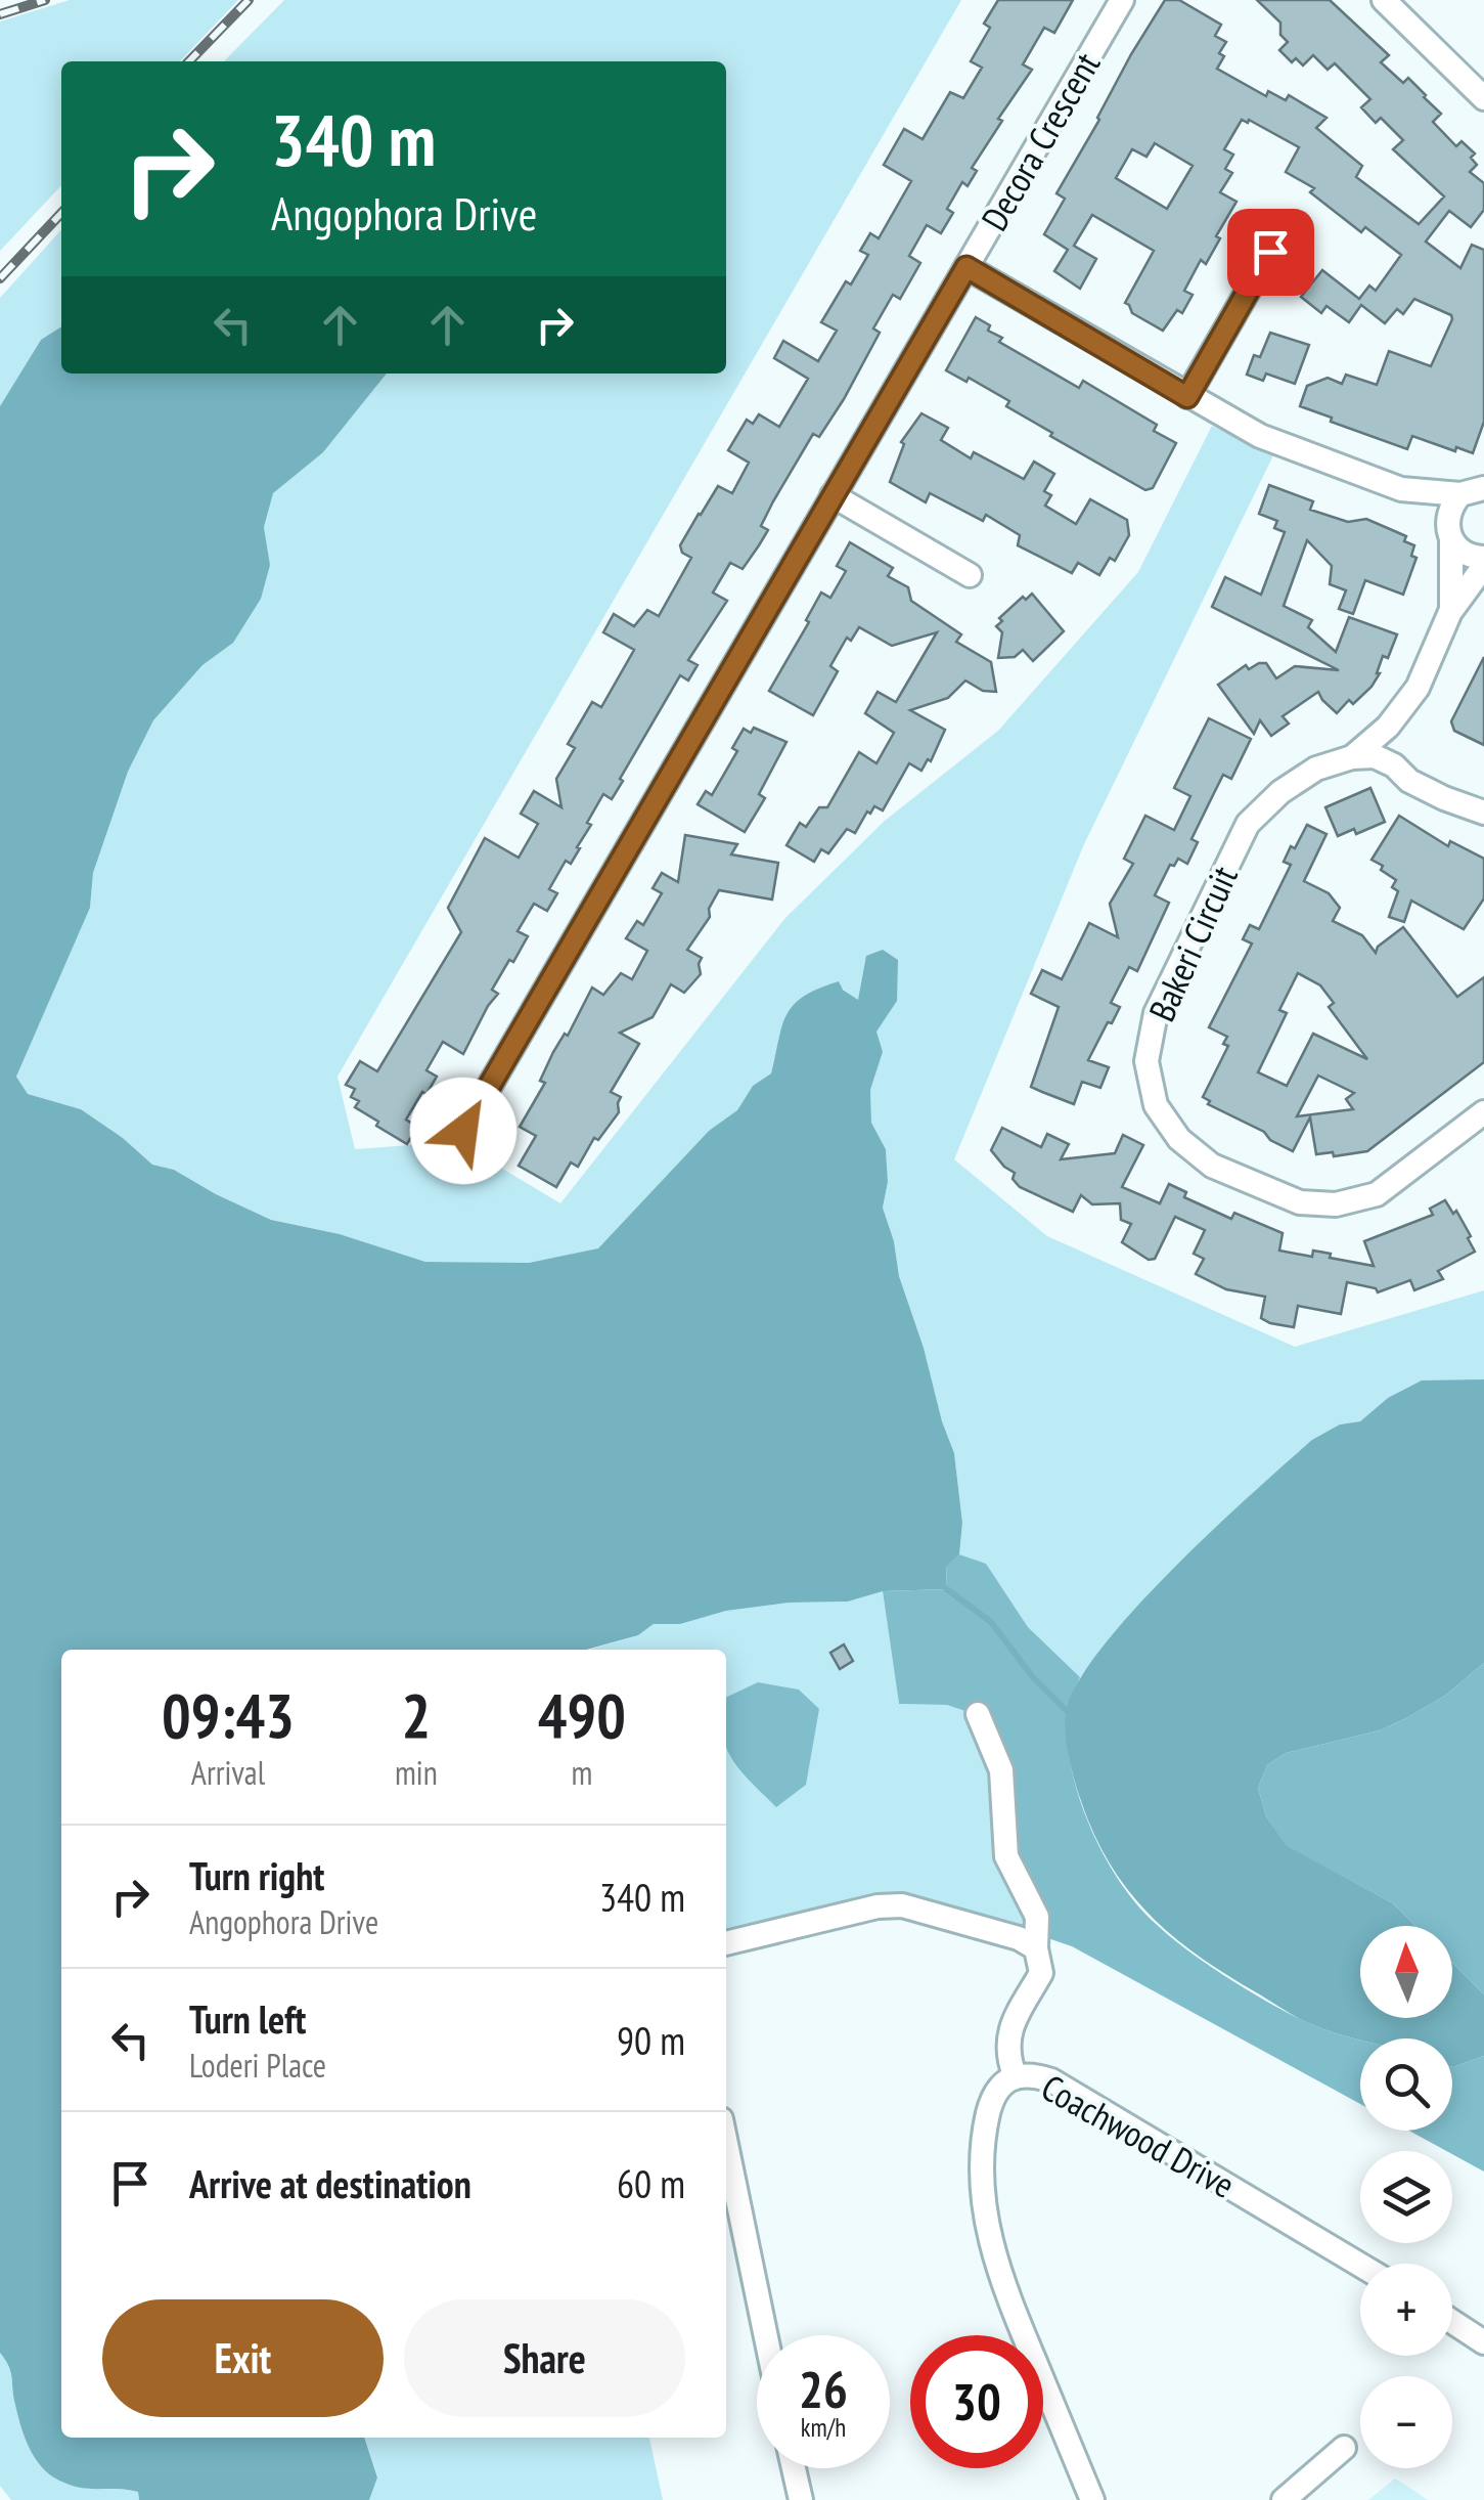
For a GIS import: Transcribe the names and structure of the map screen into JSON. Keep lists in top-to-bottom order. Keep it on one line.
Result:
{"streets":{"street":["Decora Crescent","Bakeri Circuit","Coachwood Drive"]},"north":"top","page":{"turn":["340 m","Angophora Drive"],"eta":["09:43","Arrival","2","min","490","m"],"list":[{"name":"Turn right","note":"Angophora Drive","value":"340 m"},{"name":"Turn left","note":"Loderi Place","value":"90 m"},{"name":"Arrive at destination","value":"60 m"}],"map_buttons":["+","−"],"buttons":["Exit","Share"],"speed":"26 km/h","limit":"30"}}
